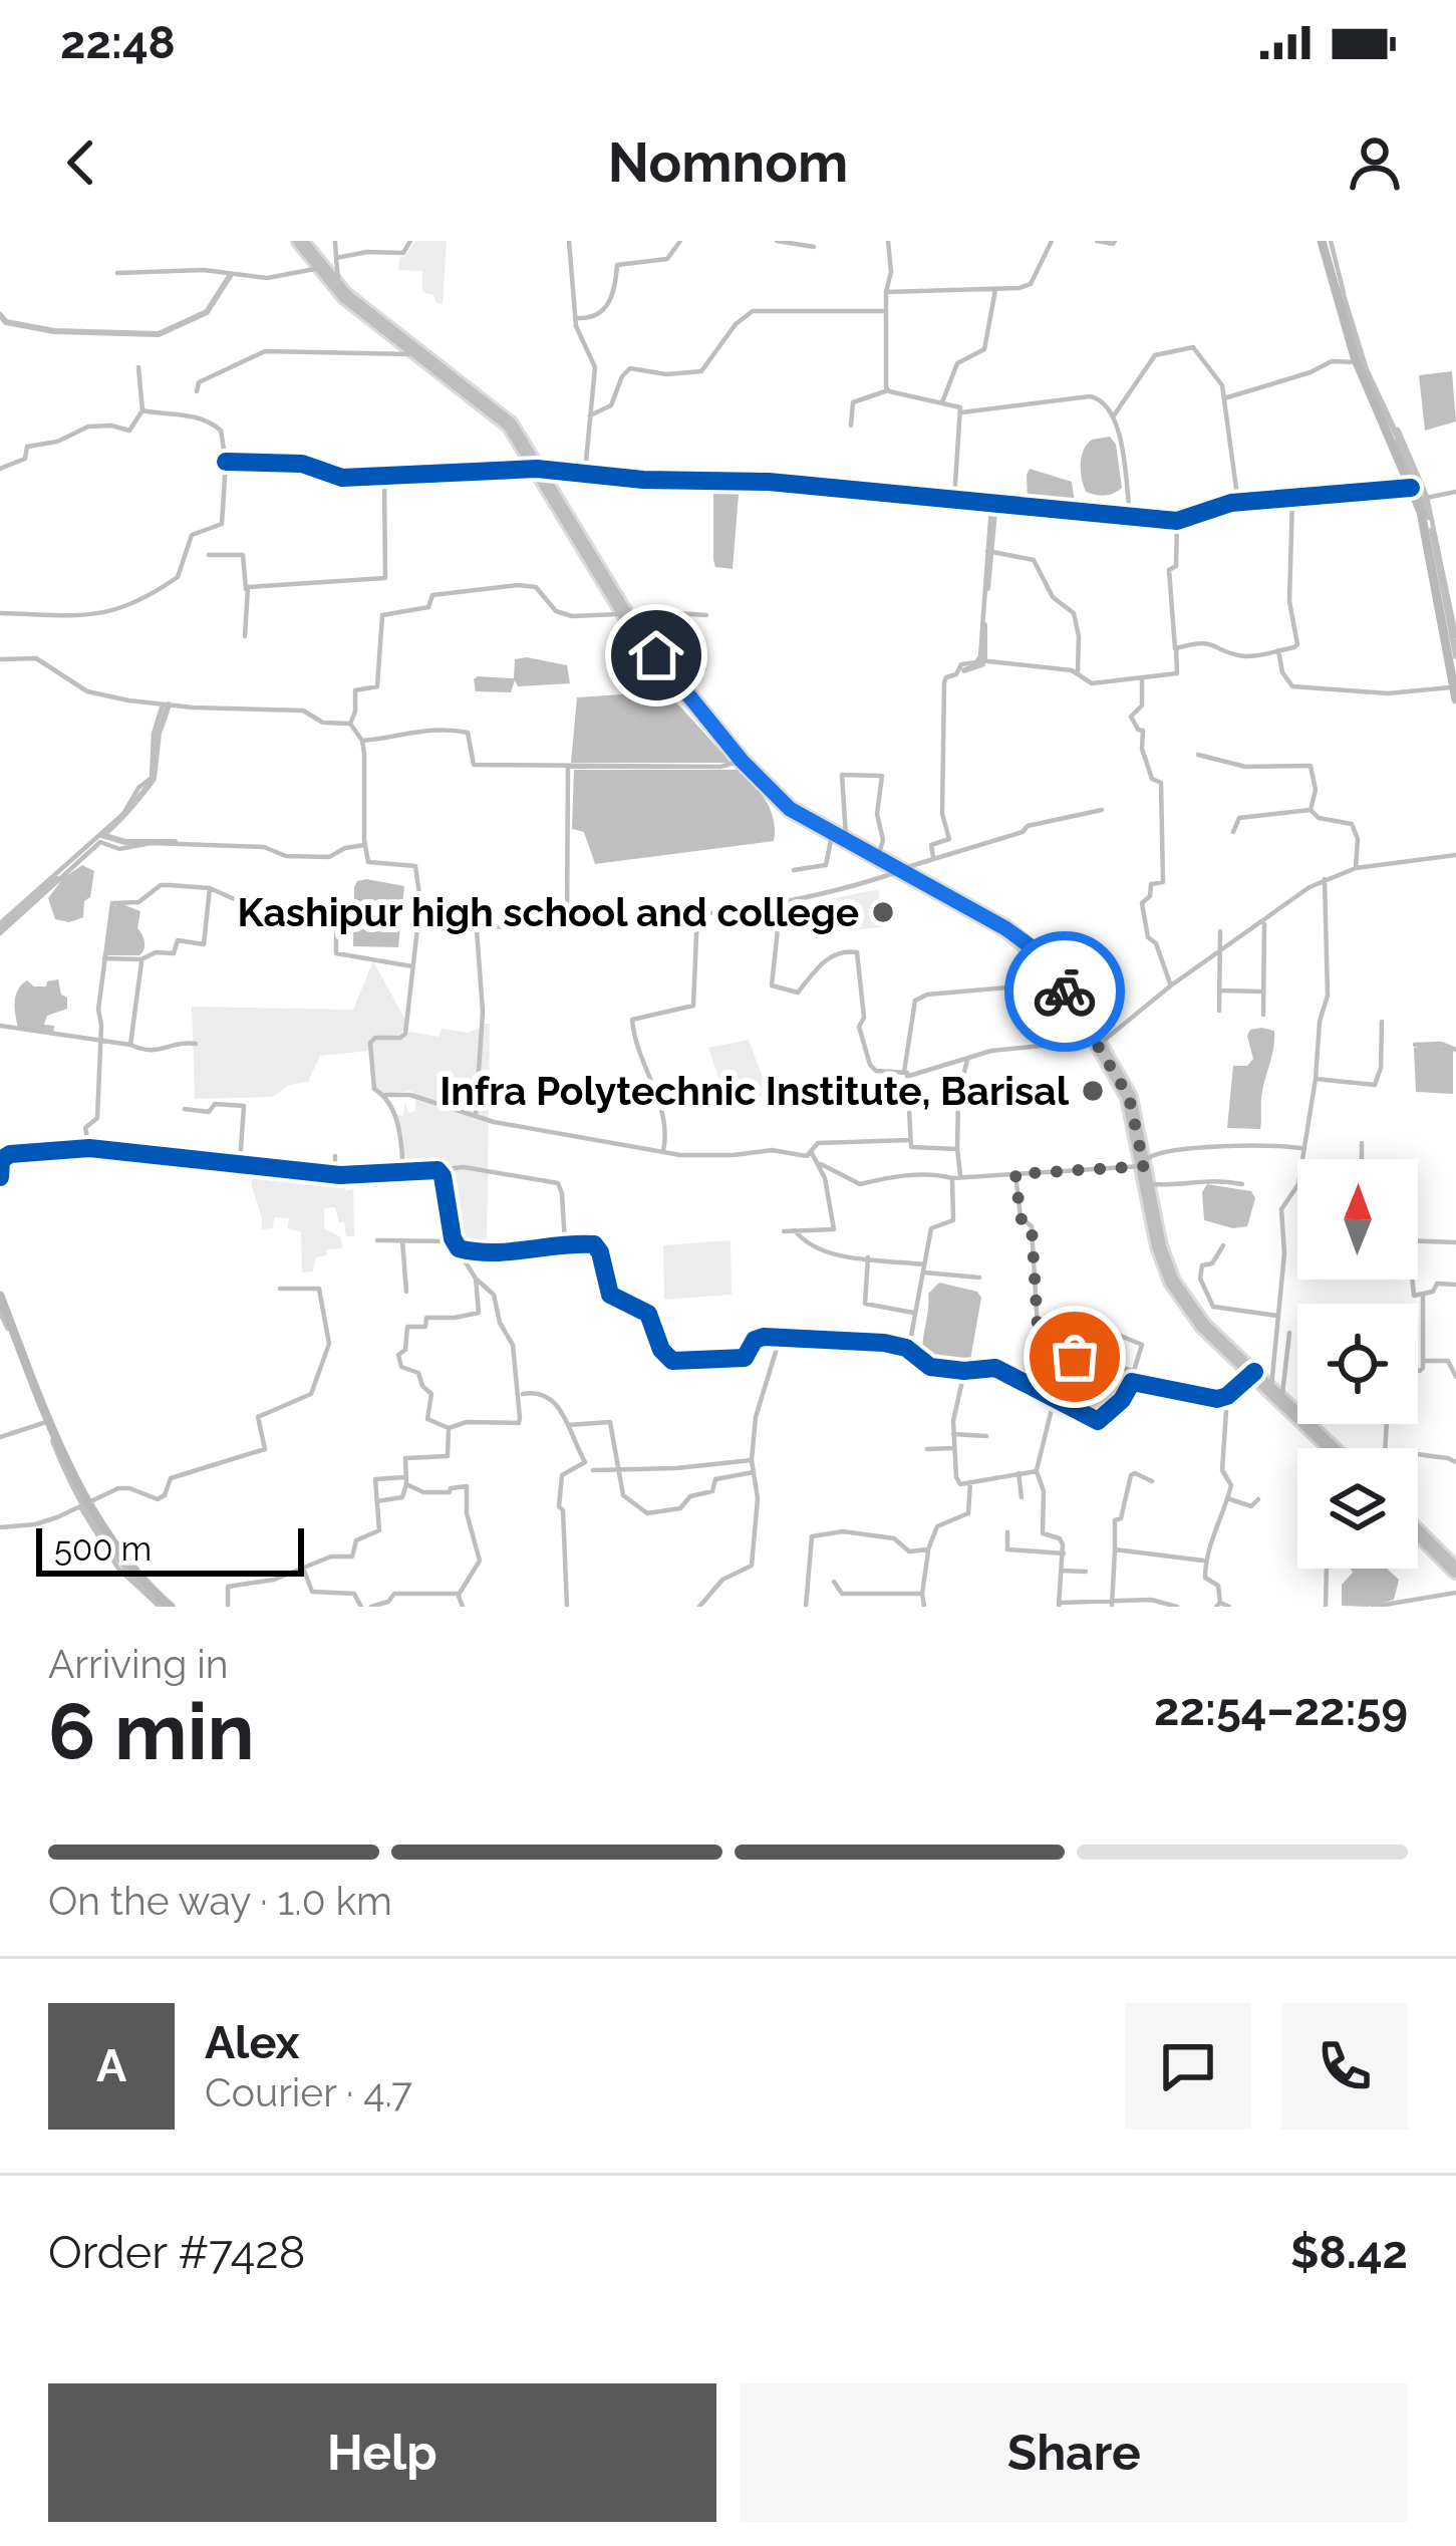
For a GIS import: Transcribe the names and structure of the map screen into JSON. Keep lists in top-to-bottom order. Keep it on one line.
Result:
{"places":["Kashipur high school and college","Infra Polytechnic Institute, Barisal"],"scale_bar":"500 m","north":"top","page":{"status":"22:48","header":"Nomnom","scale":"500 m","heading":["6 min","Arriving in","22:54–22:59"],"panel":["Alex","Courier · 4.7","Order #7428","$8.42"],"bar":"On the way · 1.0 km","round":"A","buttons":["Help","Share"]}}
